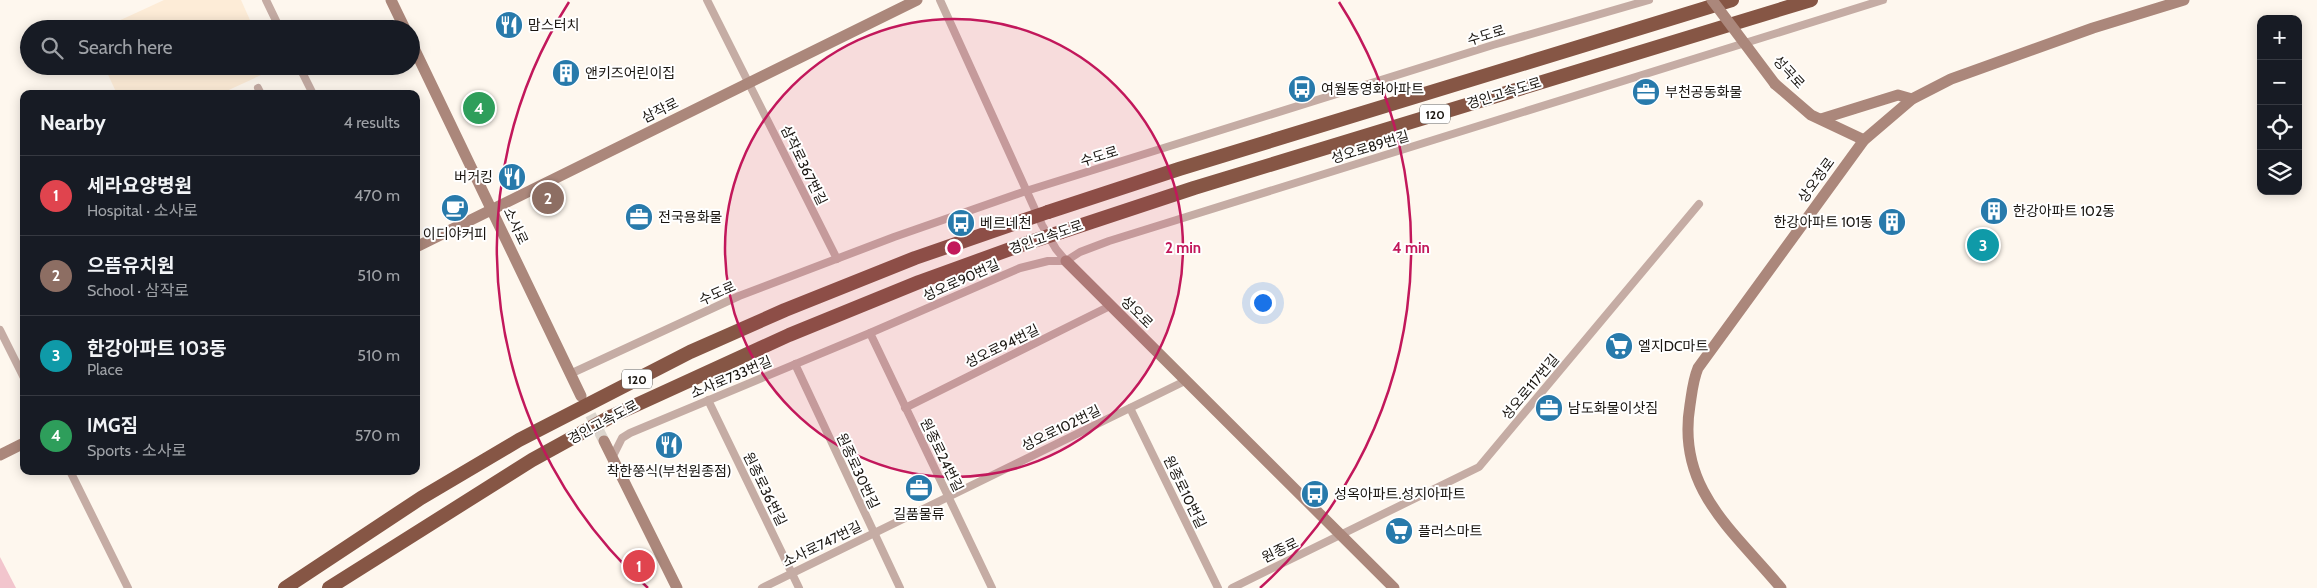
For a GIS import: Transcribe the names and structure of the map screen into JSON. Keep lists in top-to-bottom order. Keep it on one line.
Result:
{"streets":{"highway":["경인고속도로","120"],"street":["수도로","성곡로","삼작로","성오로89번길","삼작로367번길","상오정로","소사로","성오로90번길","성오로","성오로94번길","소사로733번길","성오로117번길","성오로102번길","원종로24번길","원종로30번길","원종로36번길","원종로10번길","소사로747번길","원종로"]},"crossings":[["수도로","삼작로367번길"],["수도로","소사로"],["수도로","성오로"],["성곡로","상오정로"],["삼작로","삼작로367번길"],["삼작로","소사로"],["성오로89번길","성오로90번길"],["성오로89번길","성오로"],["성오로90번길","성오로"],["성오로90번길","소사로733번길"],["성오로90번길","원종로24번길"],["성오로","성오로94번길"],["성오로","성오로117번길"],["성오로","성오로102번길"],["성오로","원종로"],["성오로94번길","원종로24번길"],["소사로733번길","원종로24번길"],["소사로733번길","원종로30번길"],["소사로733번길","원종로36번길"],["성오로117번길","원종로"],["성오로102번길","원종로24번길"],["성오로102번길","원종로10번길"],["성오로102번길","소사로747번길"],["원종로24번길","소사로747번길"],["원종로30번길","소사로747번길"],["원종로36번길","소사로747번길"]],"places":{"restaurant":["맘스터치","버거킹","착한쭝식(부천원종점)"],"building":["앤키즈어린이집","한강아파트 102동","한강아파트 101동"],"bus stop":["여월동영화아파트","베르네천","성옥아파트.성지아파트"],"office":["부천공동화물","전국용화물","남도화물이삿짐","길품물류"],"cafe":["이디야커피"],"supermarket":["엘지DC마트","플러스마트"]},"page":{"map_buttons":["+","−"],"search":"Search here","pins":["4","2","3","1"],"heading":["Nearby","4 results"],"list":[{"mark":"1","name":"세라요양병원","note":"Hospital · 소사로","value":"470 m"},{"mark":"2","name":"으뜸유치원","note":"School · 삼작로","value":"510 m"},{"mark":"3","name":"한강아파트 103동","note":"Place","value":"510 m"},{"mark":"4","name":"IMG짐","note":"Sports · 소사로","value":"570 m"}]},"rings":["2 min","4 min"]}
